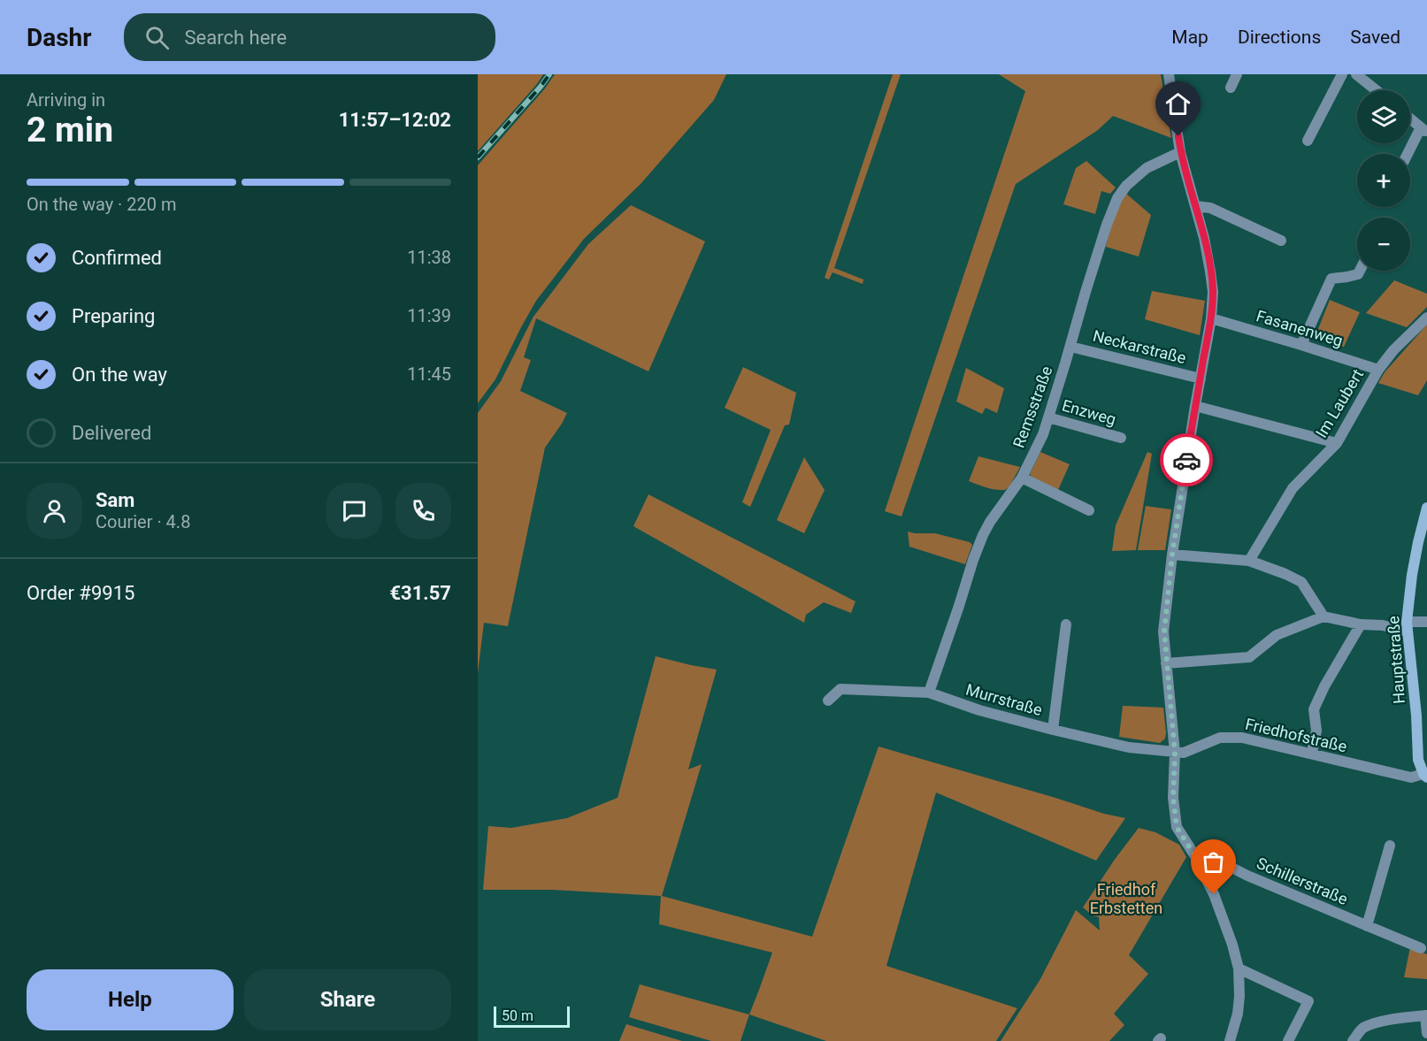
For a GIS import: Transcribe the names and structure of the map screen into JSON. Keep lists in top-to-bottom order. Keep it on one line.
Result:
{"streets":{"street":["Fasanenweg","Neckarstraße","Im Laubert","Remsstraße","Enzweg","Hauptstraße","Murrstraße","Friedhofstraße","Schillerstraße"]},"crossings":[["Fasanenweg","Im Laubert"],["Neckarstraße","Remsstraße"],["Remsstraße","Enzweg"],["Remsstraße","Murrstraße"],["Hauptstraße","Friedhofstraße"],["Murrstraße","Friedhofstraße"]],"parks":["Friedhof Erbstetten"],"scale_bar":"50 m","page":{"header":"Dashr","search":"Search here","nav":["Map","Directions","Saved"],"heading":["2 min","Arriving in","11:57–12:02"],"panel":["Sam","Courier · 4.8","Order #9915","€31.57"],"map_buttons":["+","−"],"bar":"On the way · 220 m","list":[["Confirmed","11:38"],["Preparing","11:39"],["On the way","11:45"],"Delivered"],"buttons":["Help","Share"],"scale":"50 m"}}
